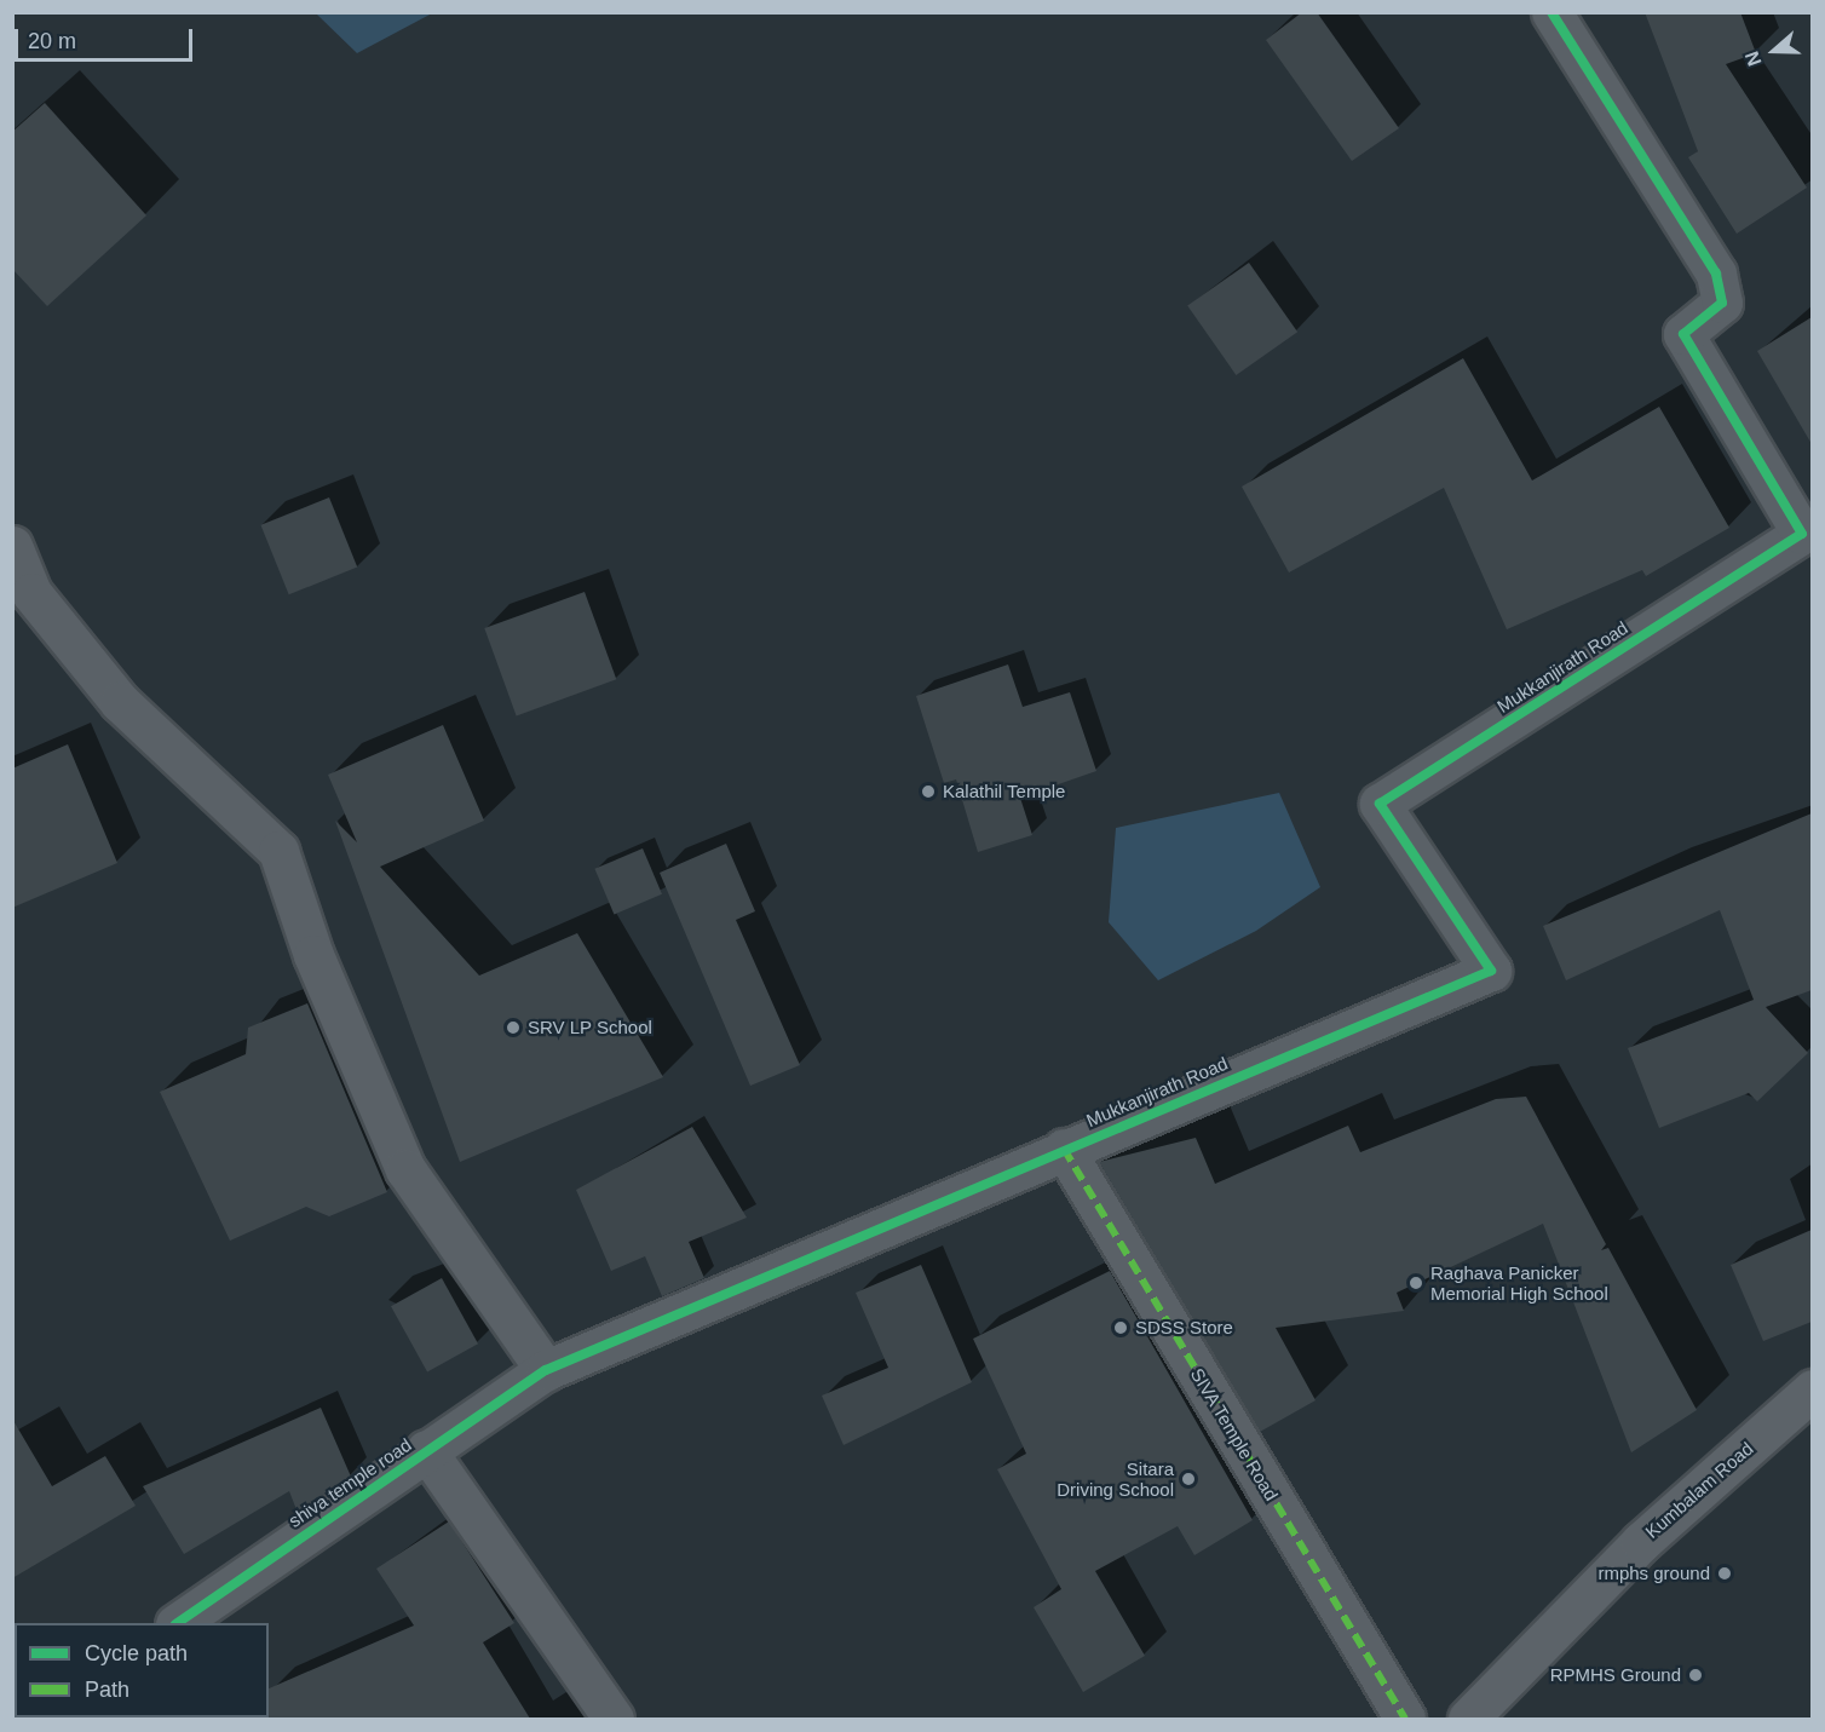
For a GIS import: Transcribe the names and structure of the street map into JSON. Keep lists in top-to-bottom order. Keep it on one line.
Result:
{"streets":{"main road":["Kumbalam Road"],"street":["Mukkanjirath Road","SIVA Temple Road","shiva temple road"]},"crossings":[["Mukkanjirath Road","SIVA Temple Road"],["Mukkanjirath Road","shiva temple road"],["SIVA Temple Road","shiva temple road"]],"places":["Kalathil Temple","SRV LP School","Raghava Panicker Memorial High School","SDSS Store","Sitara Driving School","rmphs ground","RPMHS Ground"],"legend":["Cycle path","Path"],"scale_bar":"20 m","north":"left"}
